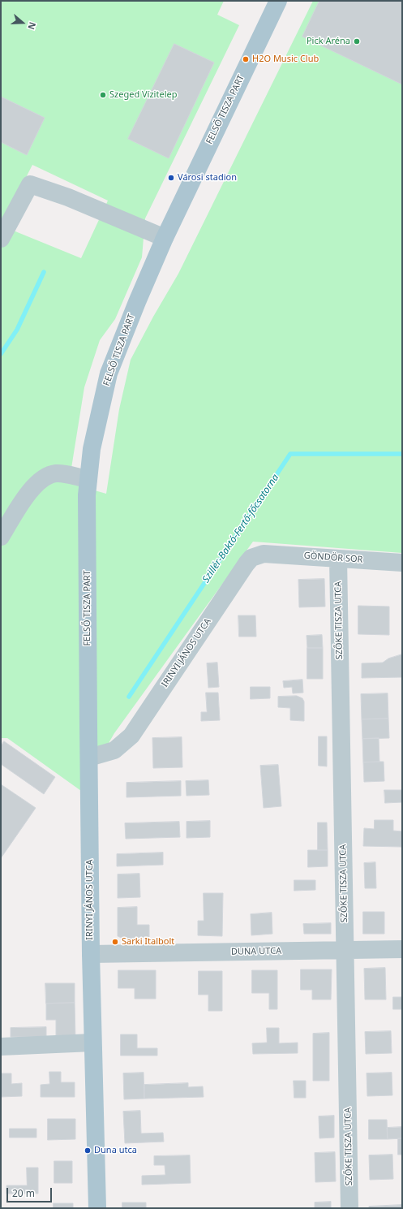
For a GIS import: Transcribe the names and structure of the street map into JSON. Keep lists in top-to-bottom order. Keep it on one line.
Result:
{"streets":{"main road":["FELSŐ TISZA PART","IRINYI JÁNOS UTCA"],"street":["GÖNDÖR SOR","SZŐKE TISZA UTCA","DUNA UTCA"]},"crossings":[["FELSŐ TISZA PART","IRINYI JÁNOS UTCA"],["GÖNDÖR SOR","SZŐKE TISZA UTCA"],["GÖNDÖR SOR","IRINYI JÁNOS UTCA"],["SZŐKE TISZA UTCA","DUNA UTCA"],["IRINYI JÁNOS UTCA","DUNA UTCA"]],"water":["Szillér-Baktó-Fertő-főcsatorna"],"places":["Pick Aréna","H2O Music Club","Szeged Vízitelep","Városi stadion","Sarki Italbolt","Duna utca"],"scale_bar":"20 m","north":"right"}
